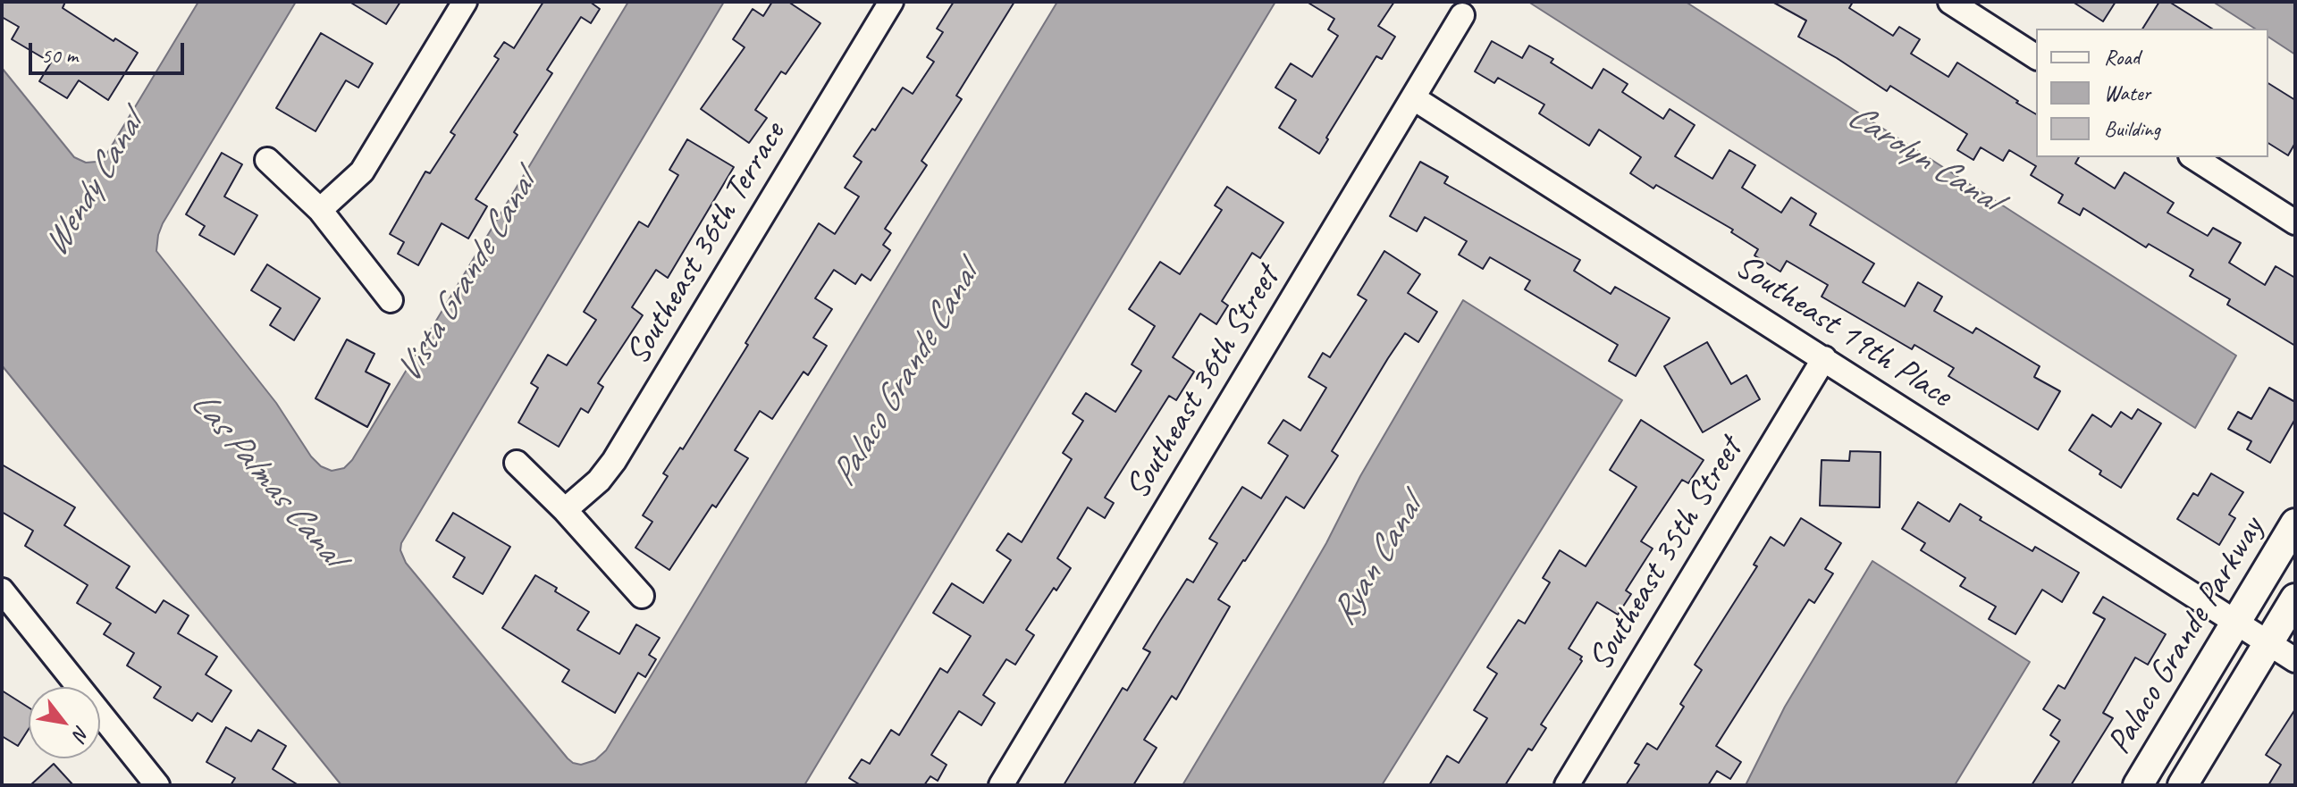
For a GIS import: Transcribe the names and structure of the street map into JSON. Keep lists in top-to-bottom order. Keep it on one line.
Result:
{"streets":{"street":["Southeast 36th Terrace","Southeast 19th Place","Southeast 36th Street","Southeast 35th Street","Palaco Grande Parkway"]},"crossings":[["Southeast 19th Place","Southeast 36th Street"],["Southeast 19th Place","Southeast 35th Street"],["Southeast 19th Place","Palaco Grande Parkway"]],"water":["Carolyn Canal","Wendy Canal","Vista Grande Canal","Palaco Grande Canal","Las Palmas Canal","Ryan Canal"],"legend":["Road","Water","Building"],"scale_bar":"50 m","north":"bottom right"}
